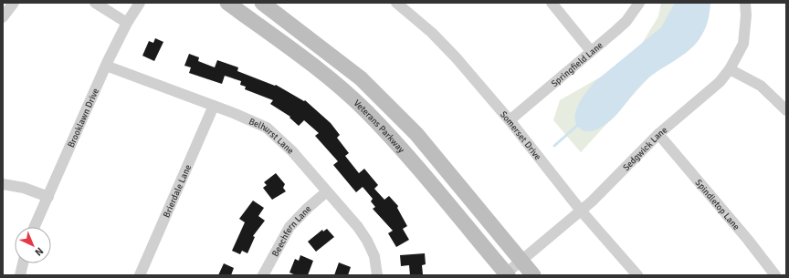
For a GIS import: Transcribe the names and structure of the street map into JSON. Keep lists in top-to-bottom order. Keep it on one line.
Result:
{"streets":{"main road":["Veterans Parkway"],"street":["Springfield Lane","Brooklawn Drive","Somerset Drive","Belhurst Lane","Sedgwick Lane","Brierdale Lane","Spindletop Lane","Beechfern Lane"]},"crossings":[["Springfield Lane","Somerset Drive"],["Brooklawn Drive","Belhurst Lane"],["Veterans Parkway","Sedgwick Lane"],["Somerset Drive","Sedgwick Lane"],["Belhurst Lane","Brierdale Lane"],["Belhurst Lane","Beechfern Lane"],["Sedgwick Lane","Spindletop Lane"]],"north":"bottom right"}
